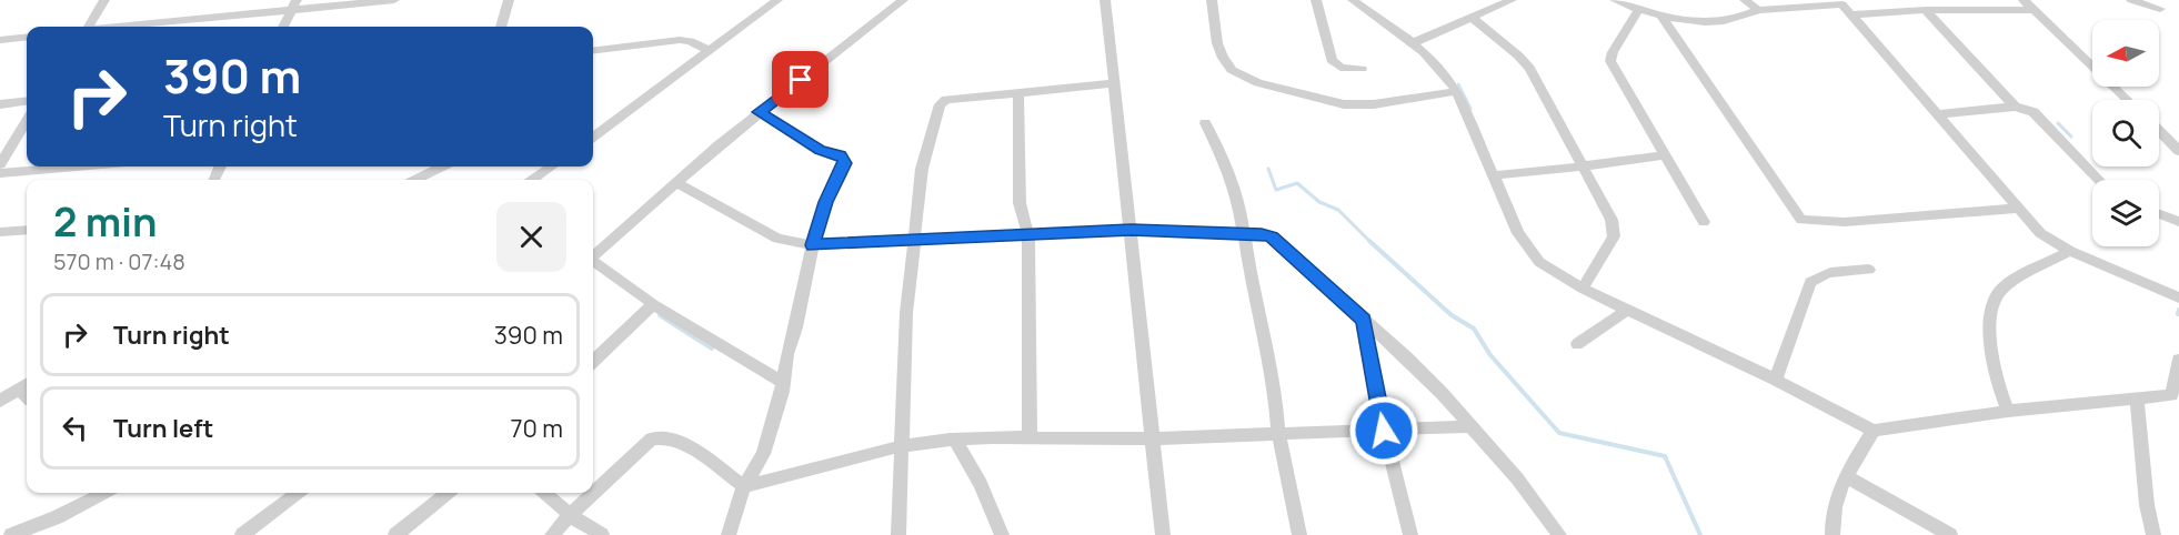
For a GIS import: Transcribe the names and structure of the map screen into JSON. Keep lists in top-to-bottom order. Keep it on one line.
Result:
{"north":"left","page":{"turn":["390 m","Turn right"],"heading":["2 min","570 m · 07:48"],"list":[{"name":"Turn right","value":"390 m"},{"name":"Turn left","value":"70 m"}]}}
